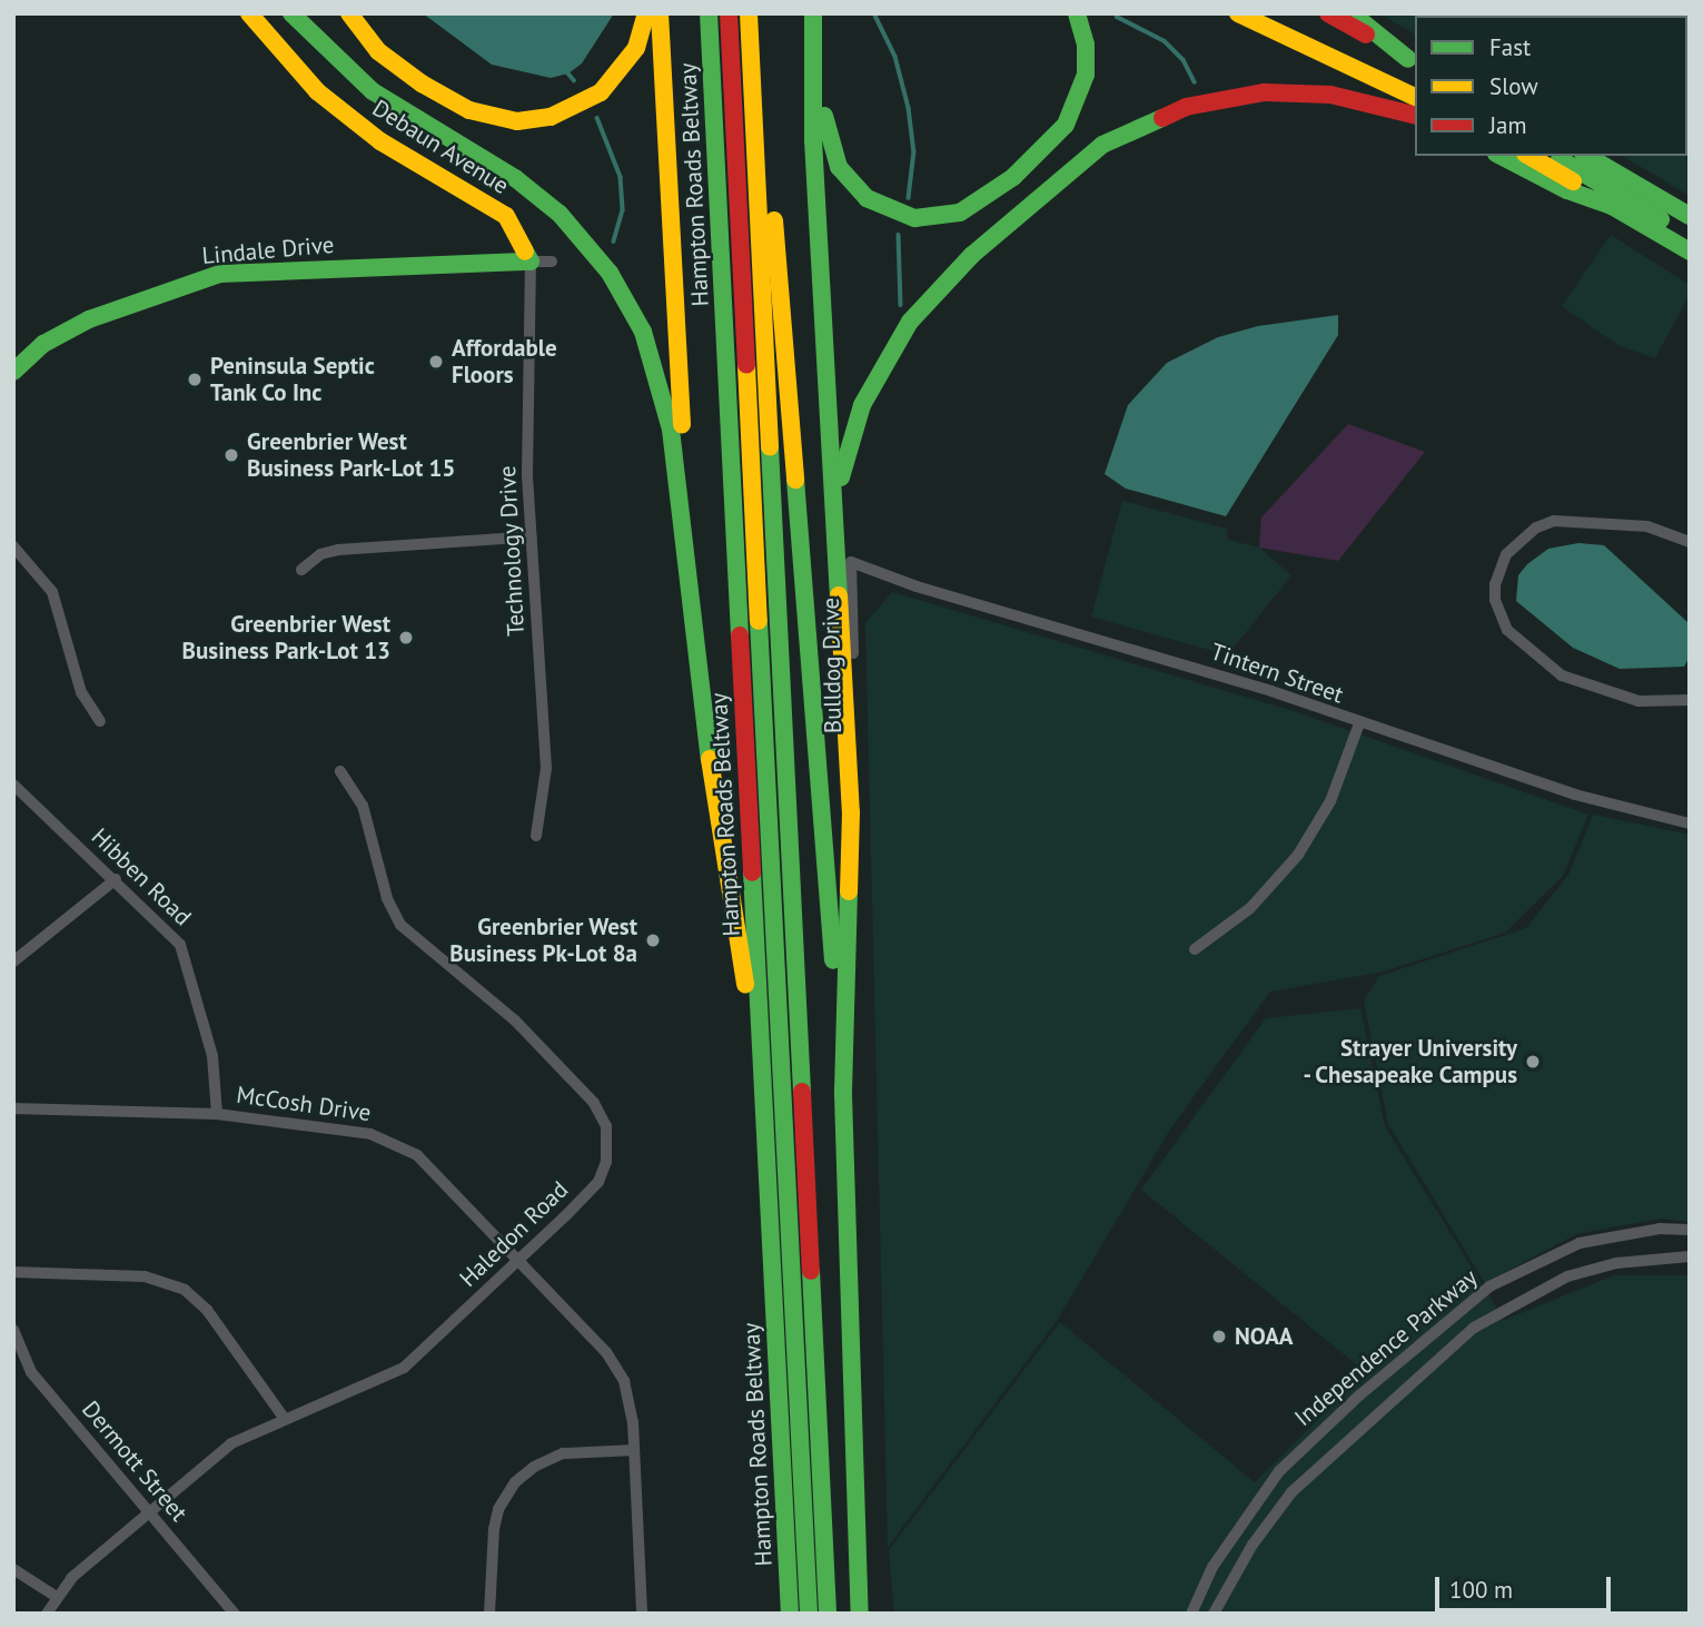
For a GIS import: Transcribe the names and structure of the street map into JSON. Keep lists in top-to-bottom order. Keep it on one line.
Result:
{"streets":{"main road":["Debaun Avenue","Hampton Roads Beltway","Lindale Drive"],"street":["Technology Drive","Bulldog Drive","Tintern Street","Hibben Road","McCosh Drive","Haledon Road","Independence Parkway","Dermott Street"]},"crossings":[["Debaun Avenue","Lindale Drive"],["Debaun Avenue","Technology Drive"],["Lindale Drive","Technology Drive"],["Bulldog Drive","Tintern Street"],["Hibben Road","McCosh Drive"],["McCosh Drive","Haledon Road"],["Haledon Road","Dermott Street"]],"places":["Affordable Floors","Peninsula Septic Tank Co Inc","Greenbrier West Business Park-Lot 15","Greenbrier West Business Park-Lot 13","Greenbrier West Business Pk-Lot 8a","Strayer University - Chesapeake Campus","NOAA"],"legend":["Fast","Slow","Jam"],"scale_bar":"100 m"}
